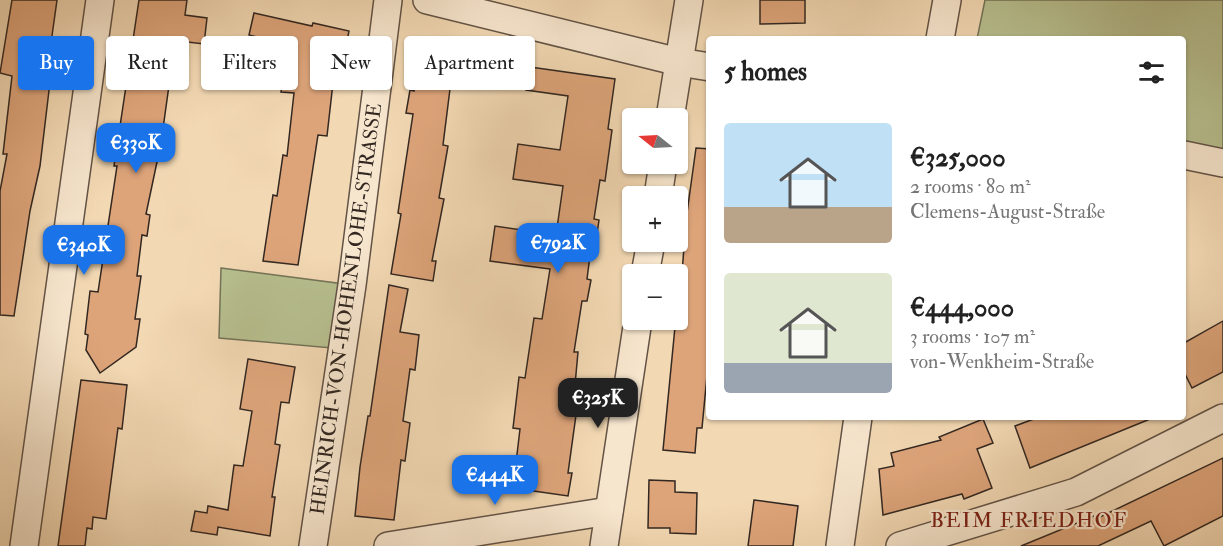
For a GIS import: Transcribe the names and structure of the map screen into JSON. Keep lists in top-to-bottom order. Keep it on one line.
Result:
{"streets":{"street":["HEINRICH-VON-HOHENLOHE-STRASSE"]},"districts":["BEIM FRIEDHOF"],"north":"left","page":{"chip":["Buy","Rent","Filters","New","Apartment"],"heading":"5 homes","map_buttons":["+","−"],"list":[{"name":"€325,000","note":"2 rooms · 80 m² · Clemens-August-Straße"},{"name":"€444,000","note":"3 rooms · 107 m² · von-Wenkheim-Straße"}],"price":["€330K","€792K","€340K","€325K","€444K"]}}
